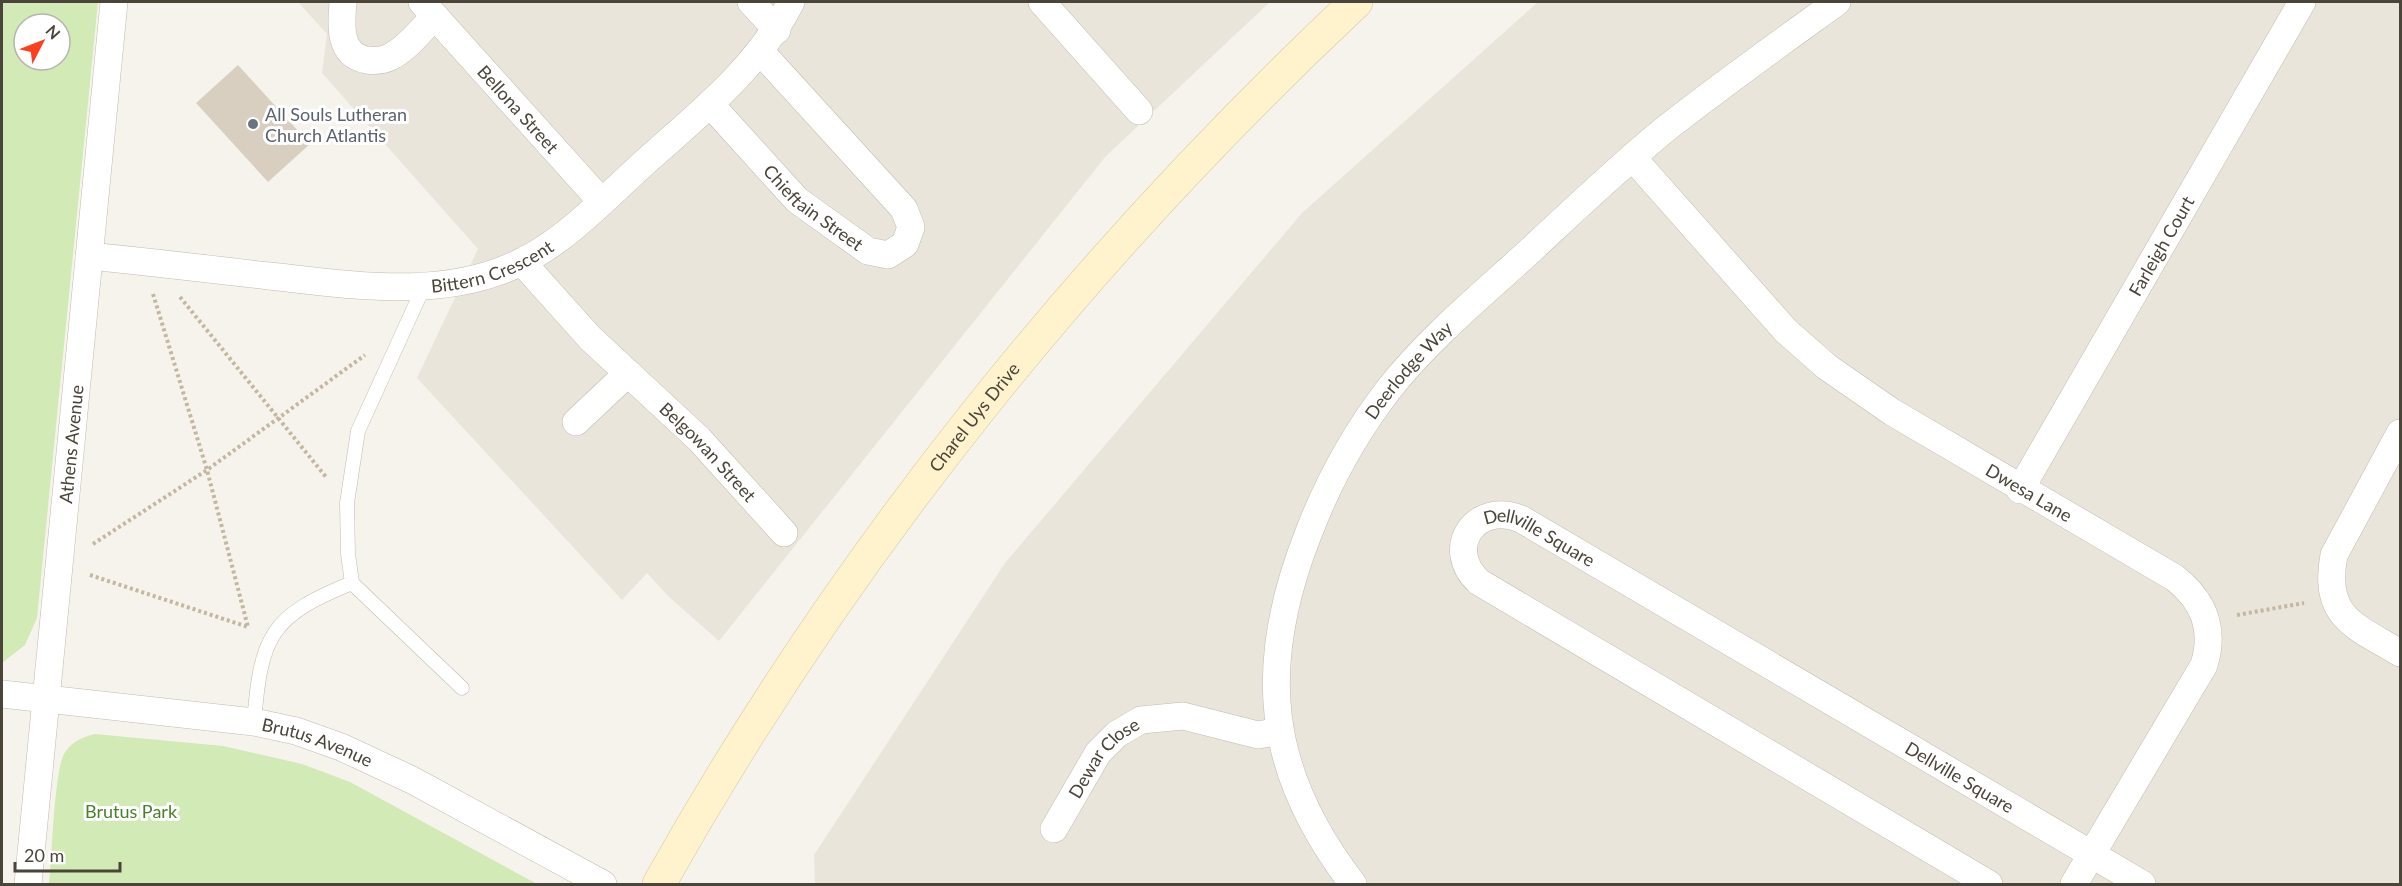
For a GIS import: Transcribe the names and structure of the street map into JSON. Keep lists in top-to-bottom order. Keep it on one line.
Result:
{"streets":{"main road":["Charel Uys Drive"],"street":["Bellona Street","Chieftain Street","Farleigh Court","Bittern Crescent","Deerlodge Way","Athens Avenue","Belgowan Street","Dwesa Lane","Dellville Square","Brutus Avenue","Dewar Close"]},"crossings":[["Bellona Street","Bittern Crescent"],["Chieftain Street","Bittern Crescent"],["Farleigh Court","Dwesa Lane"],["Bittern Crescent","Athens Avenue"],["Bittern Crescent","Belgowan Street"],["Deerlodge Way","Dwesa Lane"],["Deerlodge Way","Dewar Close"],["Athens Avenue","Brutus Avenue"],["Dwesa Lane","Dellville Square"]],"parks":["Brutus Park"],"places":["All Souls Lutheran Church Atlantis"],"scale_bar":"20 m","north":"top right"}
